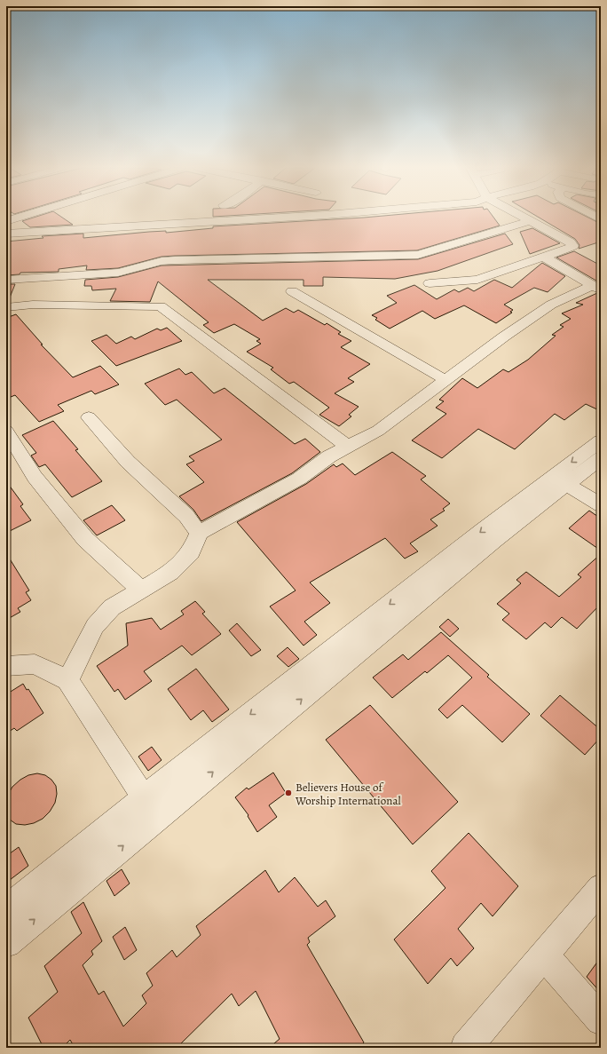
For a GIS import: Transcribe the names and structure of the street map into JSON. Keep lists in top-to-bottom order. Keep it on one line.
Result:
{"places":["Believers House of Worship International"]}
